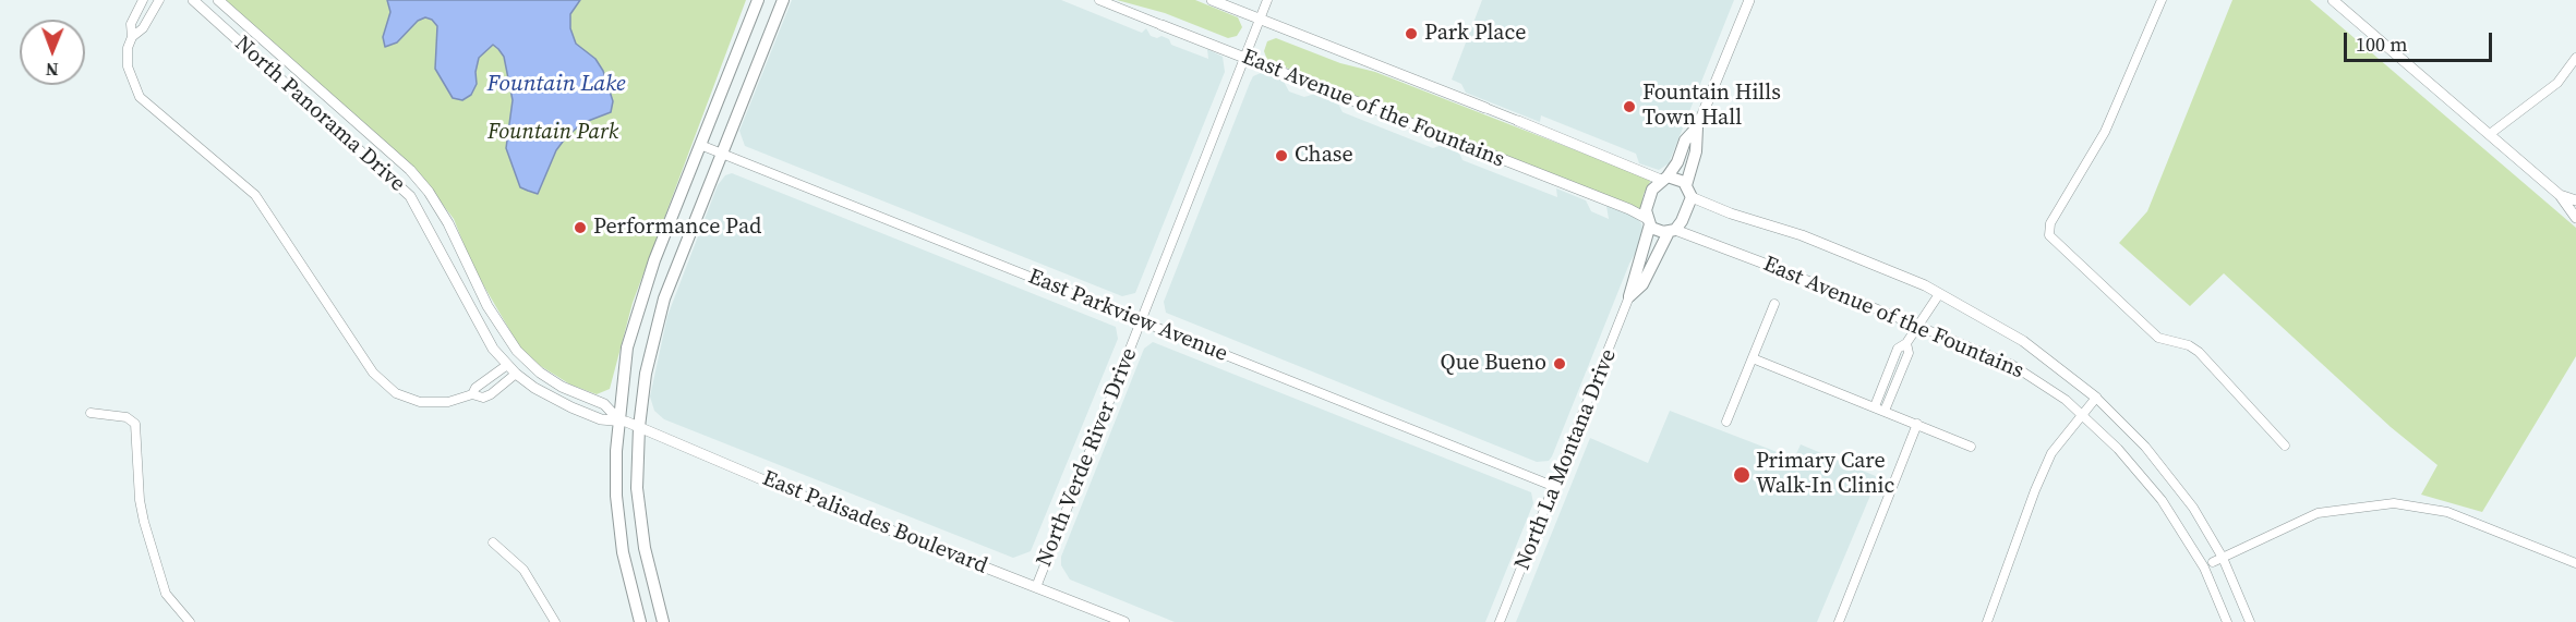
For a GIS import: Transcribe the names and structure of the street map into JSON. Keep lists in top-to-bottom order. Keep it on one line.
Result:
{"streets":{"main road":["North La Montana Drive"],"street":["East Avenue of the Fountains","North Panorama Drive","East Parkview Avenue","North Verde River Drive","East Palisades Boulevard"]},"crossings":[["East Avenue of the Fountains","North Verde River Drive"],["East Avenue of the Fountains","North La Montana Drive"],["North Panorama Drive","East Palisades Boulevard"],["East Parkview Avenue","North Verde River Drive"],["East Parkview Avenue","North La Montana Drive"],["North Verde River Drive","East Palisades Boulevard"]],"water":["Fountain Lake"],"parks":["Fountain Park"],"places":["Park Place","Fountain Hills Town Hall","Chase","Performance Pad","Que Bueno","Primary Care Walk-In Clinic"],"scale_bar":"100 m","north":"bottom"}
